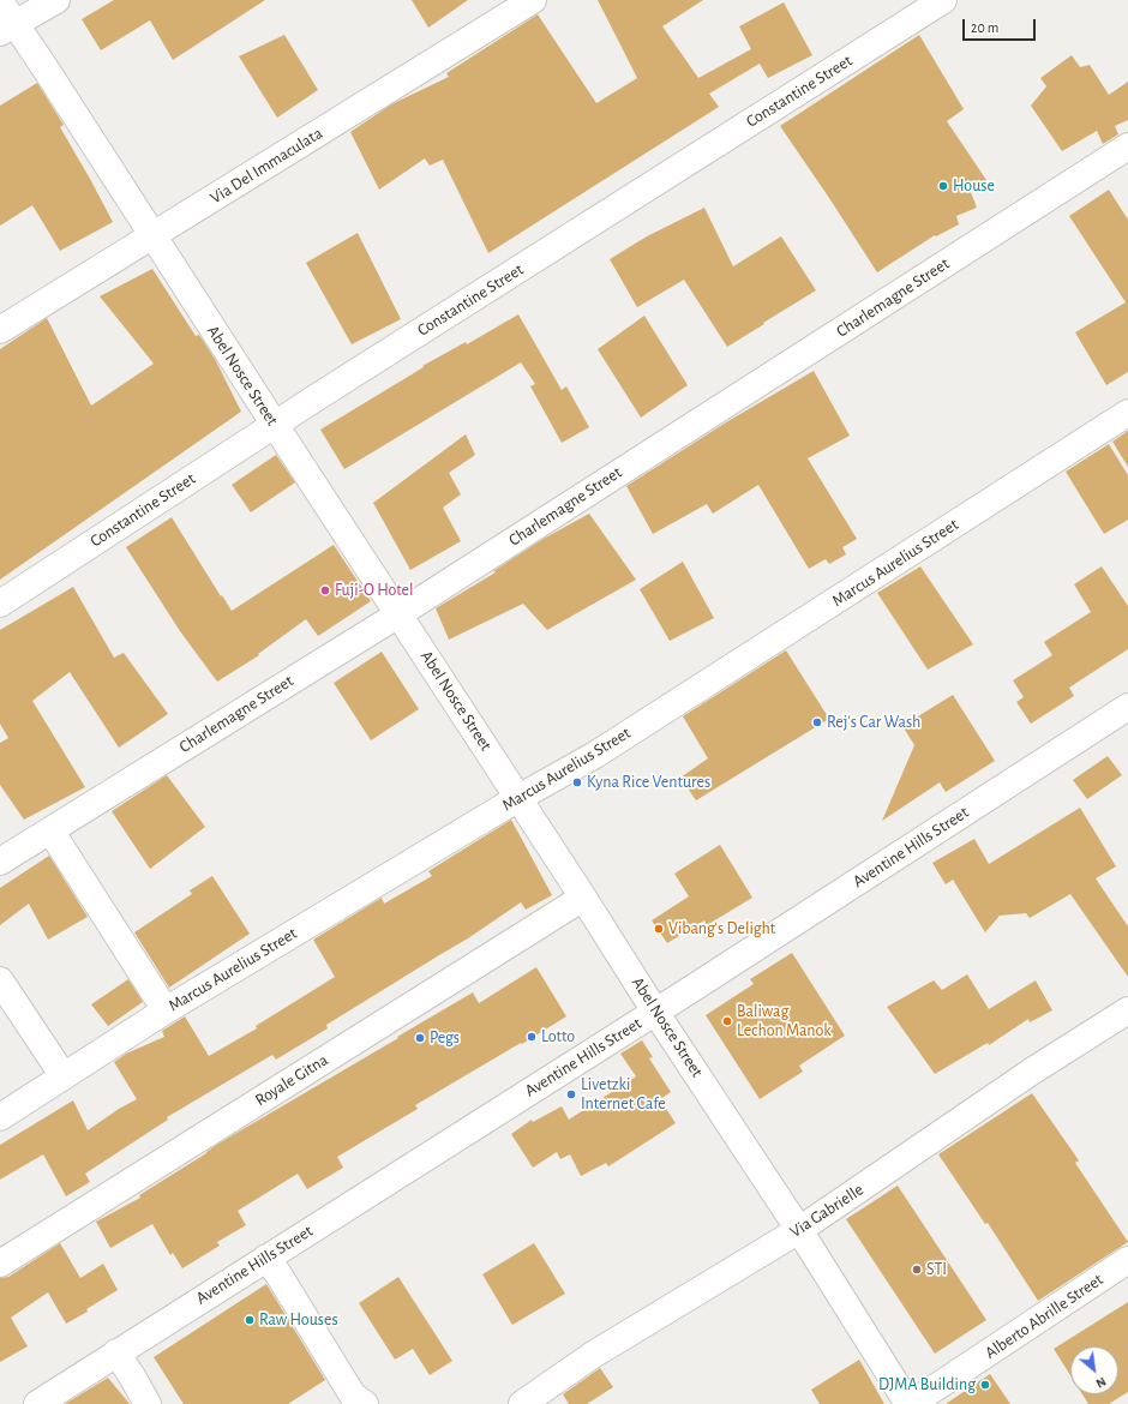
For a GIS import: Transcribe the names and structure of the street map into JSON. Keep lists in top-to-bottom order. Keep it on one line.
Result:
{"streets":{"street":["Constantine Street","Via Del Immaculata","Charlemagne Street","Abel Nosce Street","Marcus Aurelius Street","Aventine Hills Street","Royale Gitna","Via Gabrielle","Alberto Abrille Street"]},"crossings":[["Constantine Street","Abel Nosce Street"],["Via Del Immaculata","Abel Nosce Street"],["Charlemagne Street","Abel Nosce Street"],["Abel Nosce Street","Marcus Aurelius Street"],["Abel Nosce Street","Aventine Hills Street"],["Abel Nosce Street","Royale Gitna"],["Abel Nosce Street","Via Gabrielle"],["Abel Nosce Street","Alberto Abrille Street"]],"places":["House","Fuji-O Hotel","Rej's Car Wash","Kyna Rice Ventures","Vibang's Delight","Baliwag Lechon Manok","Lotto","Pegs","Livetzki Internet Cafe","STI","Raw Houses","DJMA Building"],"scale_bar":"20 m","north":"bottom right"}
